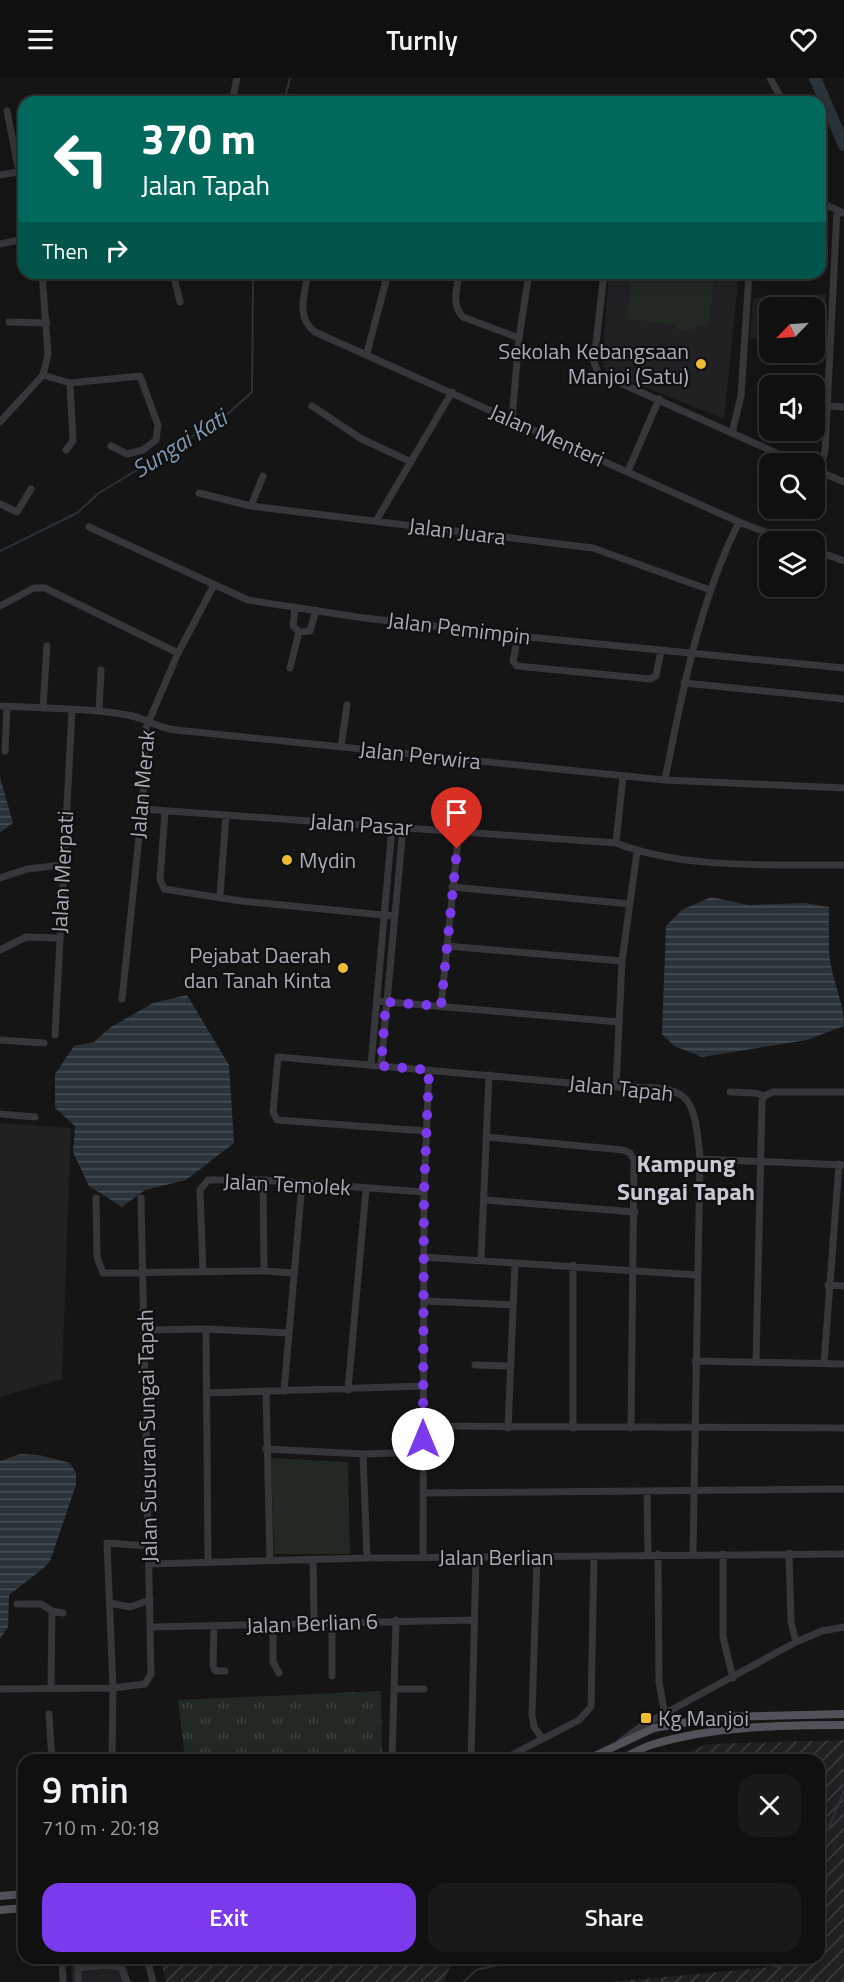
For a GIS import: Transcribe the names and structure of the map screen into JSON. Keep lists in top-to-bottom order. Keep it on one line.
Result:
{"streets":{"street":["Jalan Menteri","Jalan Juara","Jalan Pemimpin","Jalan Perwira","Jalan Merak","Jalan Pasar","Jalan Merpati","Jalan Tapah","Jalan Temolek","Jalan Susuran Sungai Tapah","Jalan Berlian","Jalan Berlian 6"]},"crossings":[["Jalan Pemimpin","Jalan Merak"],["Jalan Perwira","Jalan Merak"],["Jalan Perwira","Jalan Merpati"],["Jalan Merak","Jalan Pasar"],["Jalan Tapah","Jalan Berlian"],["Jalan Susuran Sungai Tapah","Jalan Berlian"],["Jalan Susuran Sungai Tapah","Jalan Berlian 6"]],"districts":["Kampung Sungai Tapah"],"water":["Sungai Kati"],"places":{"other":["Sekolah Kebangsaan Manjoi (Satu)","Mydin","Pejabat Daerah dan Tanah Kinta"],"transit":["Kg Manjoi"]},"north":"bottom left","page":{"header":"Turnly","turn":["370 m","Jalan Tapah"],"then":"Then","heading":["9 min","710 m · 20:18"],"buttons":["Exit","Share"]}}
